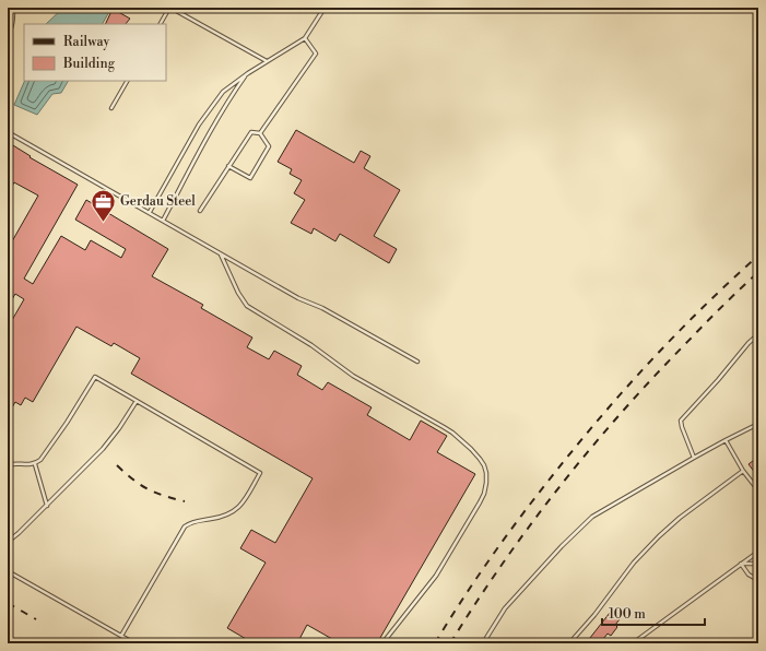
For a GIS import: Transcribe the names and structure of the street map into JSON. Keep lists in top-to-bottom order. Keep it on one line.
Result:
{"places":{"office":["Gerdau Steel"]},"legend":["Railway","Building"],"scale_bar":"100 m"}
